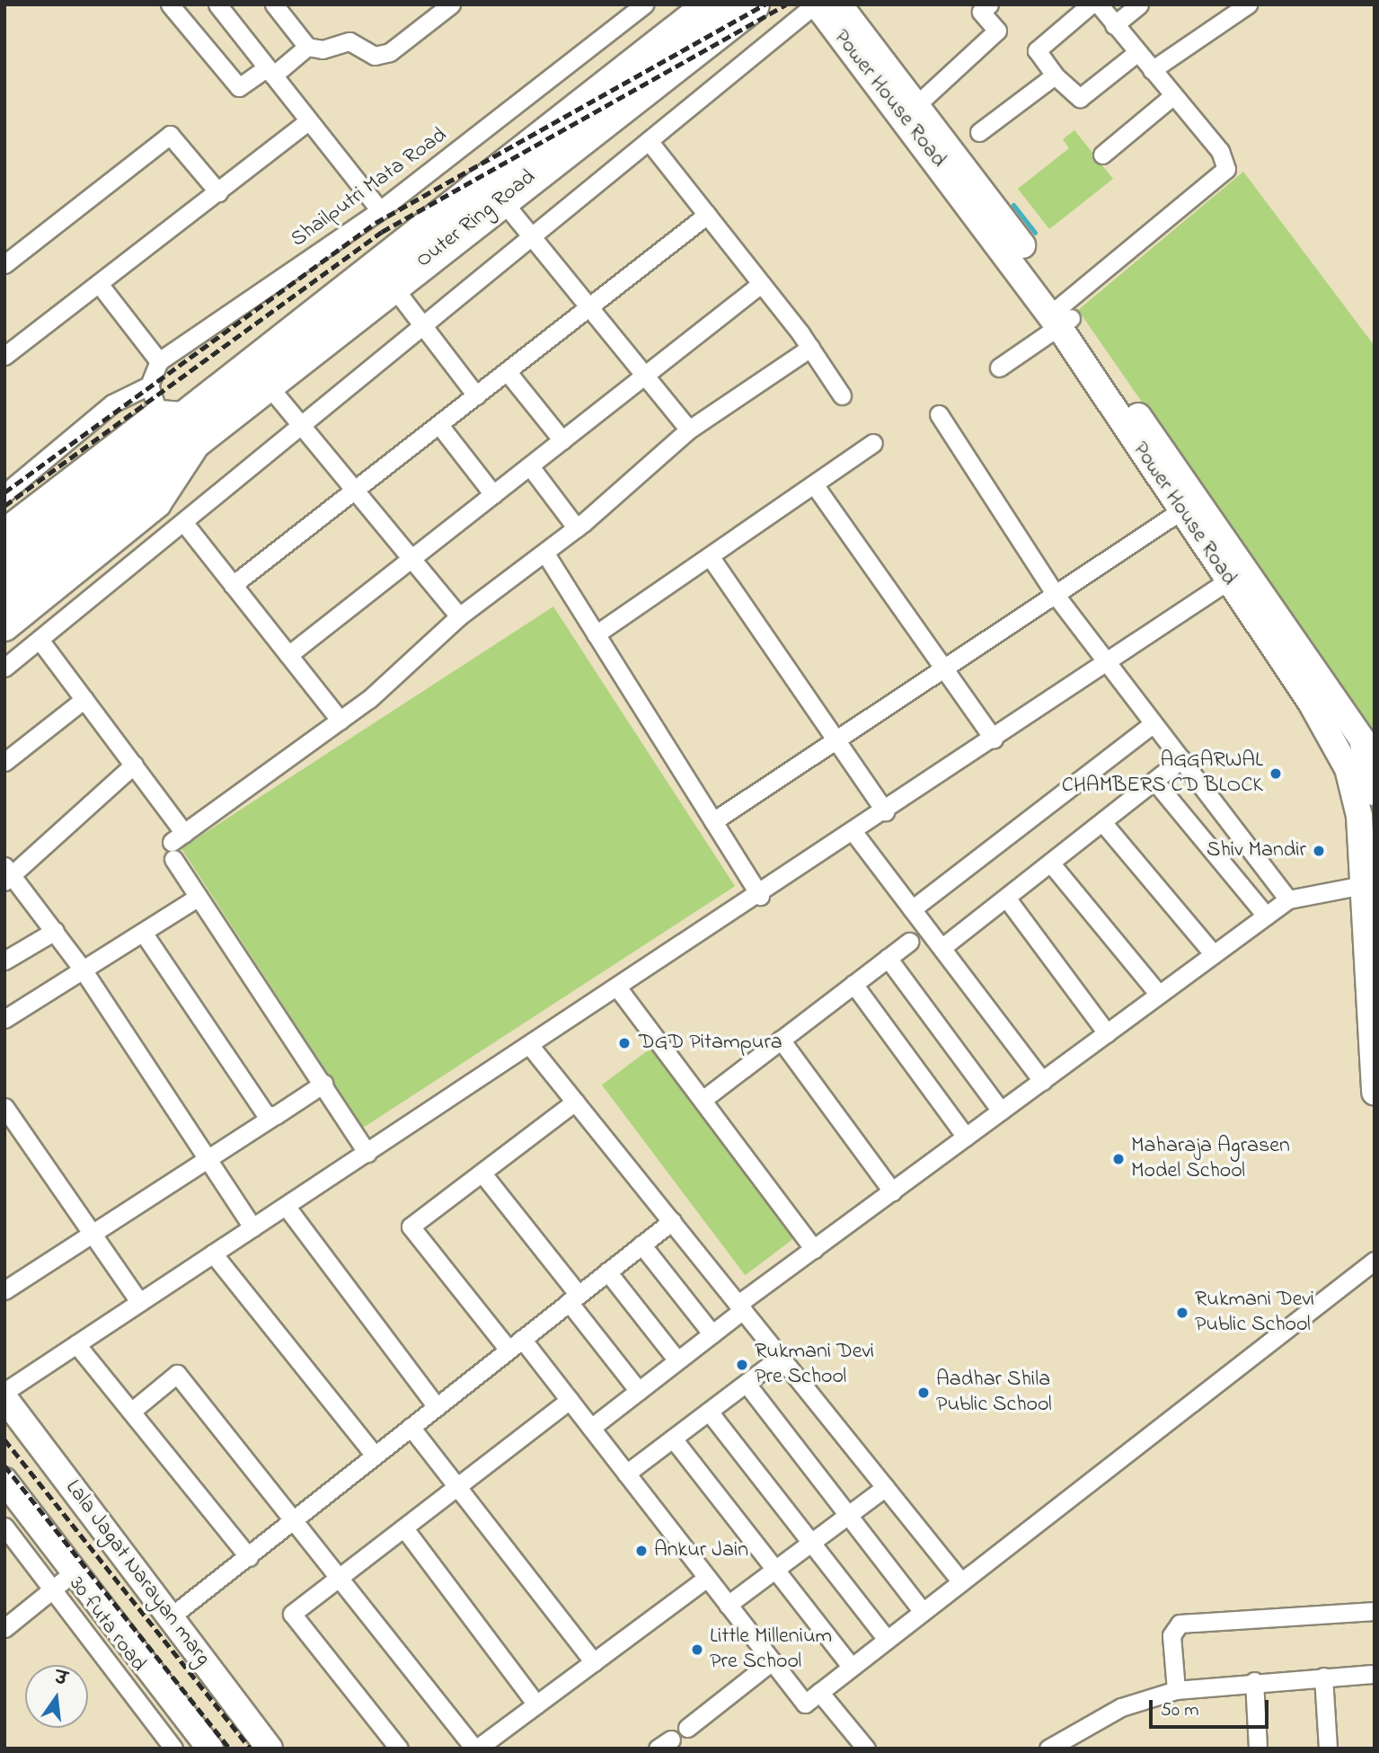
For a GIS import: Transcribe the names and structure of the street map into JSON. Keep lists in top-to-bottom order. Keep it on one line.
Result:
{"streets":{"highway":["Outer Ring Road"],"street":["Power House Road","Shailputri Mata Road","Lala Jagat Narayan marg","30 futa road"]},"places":["AGGARWAL CHAMBERS CD BLOCK","Shiv Mandir","DGD Pitampura","Maharaja Agrasen Model School","Rukmani Devi Public School","Rukmani Devi Pre School","Aadhar Shila Public School","Ankur Jain","Little Millenium Pre School"],"scale_bar":"50 m","north":"top"}
